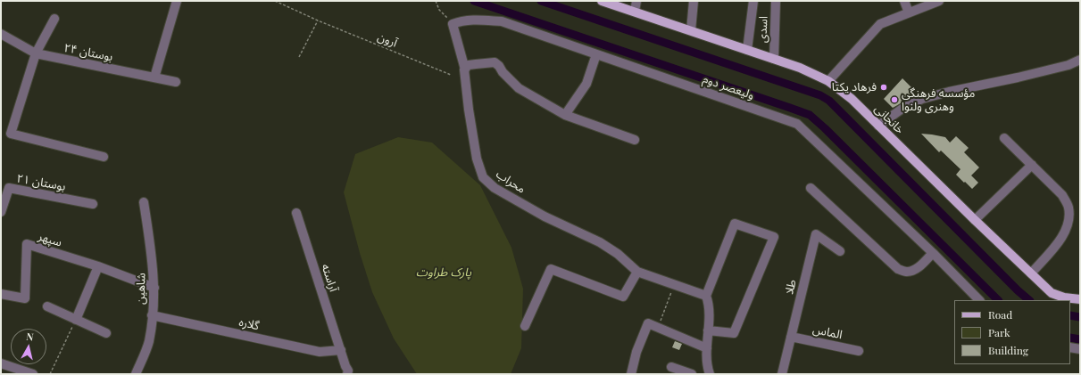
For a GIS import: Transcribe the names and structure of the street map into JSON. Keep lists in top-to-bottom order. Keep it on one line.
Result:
{"streets":{"main road":["خانجانی"],"street":["اسدی","بوستان ۲۴","ولیعصر دوم","محراب","بوستان ۲۱","سپهر","آراسته","طلا","شاهین","گلاره","الماس"],"path":["آرون"]},"crossings":[["اسدی","خانجانی"],["سپهر","شاهین"],["آراسته","گلاره"],["طلا","الماس"],["شاهین","گلاره"]],"parks":["پارک طراوت"],"places":["فرهاد یکتا","مؤسسه فرهنگی وهنری ولنوا"],"legend":["Road","Park","Building"],"north":"top"}
